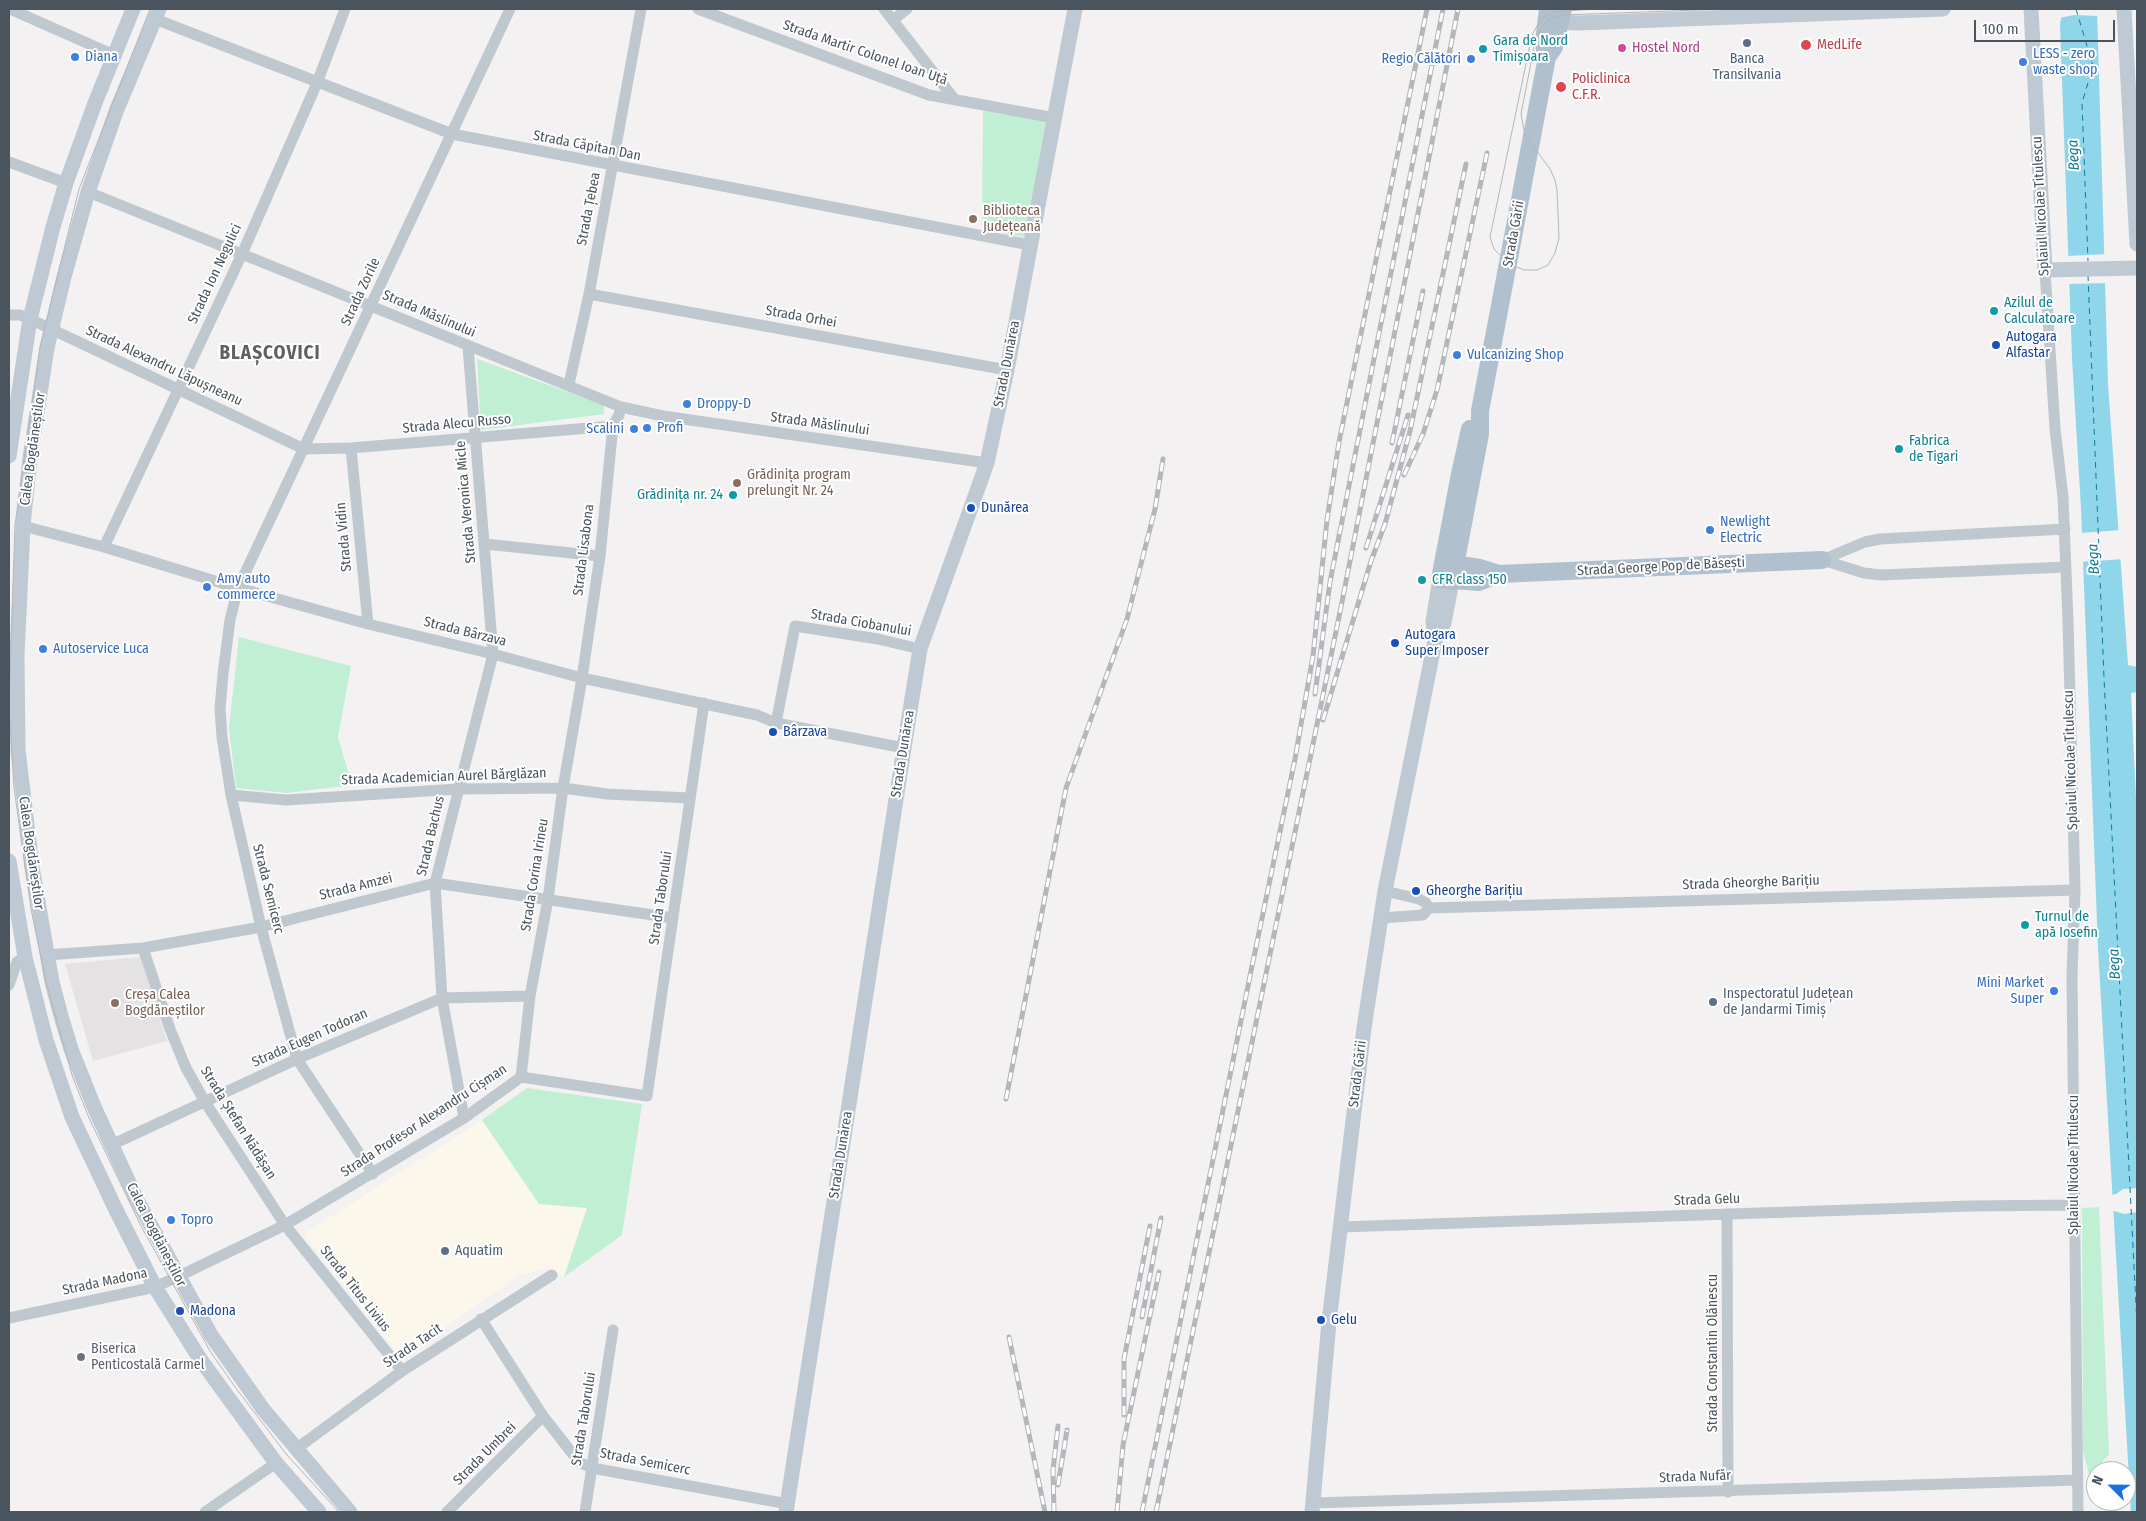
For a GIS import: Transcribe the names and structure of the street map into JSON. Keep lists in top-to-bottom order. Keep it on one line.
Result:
{"streets":{"main road":["Splaiul Nicolae Titulescu","Strada Gării","Strada Dunărea","Calea Bogdăneștilor","Strada George Pop de Băsești"],"street":["Strada Martir Colonel Ioan Uță","Strada Căpitan Dan","Strada Țebea","Strada Ion Negulici","Strada Zorile","Strada Măslinului","Strada Orhei","Strada Alexandru Lăpușneanu","Strada Alecu Russo","Strada Veronica Micle","Strada Vidin","Strada Lisabona","Strada Ciobanului","Strada Bârzava","Strada Academician Aurel Bărglăzan","Strada Bachus","Strada Corina Irineu","Strada Gheorghe Barițiu","Strada Amzei","Strada Semicerc","Strada Taborului","Strada Eugen Todoran","Strada Profesor Alexandru Cișman","Strada Ștefan Nădășan","Strada Gelu","Strada Madona","Strada Titus Livius","Strada Tacit","Strada Constantin Olănescu","Strada Umbrei","Strada Nufăr"]},"crossings":[["Strada Martir Colonel Ioan Uță","Strada Dunărea"],["Strada Căpitan Dan","Strada Țebea"],["Strada Căpitan Dan","Strada Ion Negulici"],["Strada Căpitan Dan","Strada Zorile"],["Strada Căpitan Dan","Strada Dunărea"],["Strada Căpitan Dan","Calea Bogdăneștilor"],["Splaiul Nicolae Titulescu","Strada George Pop de Băsești"],["Splaiul Nicolae Titulescu","Strada Gheorghe Barițiu"],["Splaiul Nicolae Titulescu","Strada Gelu"],["Splaiul Nicolae Titulescu","Strada Nufăr"],["Strada Țebea","Strada Măslinului"],["Strada Țebea","Strada Orhei"],["Strada Gării","Strada George Pop de Băsești"],["Strada Gării","Strada Gheorghe Barițiu"],["Strada Gării","Strada Gelu"],["Strada Gării","Strada Nufăr"],["Strada Ion Negulici","Strada Măslinului"],["Strada Ion Negulici","Strada Alexandru Lăpușneanu"],["Strada Ion Negulici","Strada Bârzava"],["Strada Zorile","Strada Măslinului"],["Strada Zorile","Strada Alexandru Lăpușneanu"],["Strada Zorile","Strada Alecu Russo"],["Strada Zorile","Strada Bârzava"],["Strada Zorile","Strada Semicerc"],["Strada Măslinului","Strada Dunărea"],["Strada Măslinului","Calea Bogdăneștilor"],["Strada Măslinului","Strada Veronica Micle"],["Strada Orhei","Strada Dunărea"],["Strada Dunărea","Strada Ciobanului"],["Strada Dunărea","Strada Bârzava"],["Strada Dunărea","Strada Semicerc"],["Strada Alexandru Lăpușneanu","Strada Alecu Russo"],["Strada Alexandru Lăpușneanu","Calea Bogdăneștilor"],["Strada Alecu Russo","Strada Veronica Micle"],["Strada Alecu Russo","Strada Vidin"],["Strada Alecu Russo","Strada Lisabona"],["Calea Bogdăneștilor","Strada Bârzava"],["Calea Bogdăneștilor","Strada Amzei"],["Calea Bogdăneștilor","Strada Eugen Todoran"],["Calea Bogdăneștilor","Strada Madona"],["Calea Bogdăneștilor","Strada Tacit"],["Strada Veronica Micle","Strada Bârzava"],["Strada Veronica Micle","Strada Bachus"],["Strada Vidin","Strada Bârzava"],["Strada Lisabona","Strada Bârzava"],["Strada Lisabona","Strada Corina Irineu"],["Strada Ciobanului","Strada Bârzava"],["Strada Bârzava","Strada Bachus"],["Strada Bârzava","Strada Corina Irineu"],["Strada Bârzava","Strada Semicerc"],["Strada Bârzava","Strada Taborului"],["Strada Academician Aurel Bărglăzan","Strada Bachus"],["Strada Academician Aurel Bărglăzan","Strada Corina Irineu"],["Strada Academician Aurel Bărglăzan","Strada Semicerc"],["Strada Academician Aurel Bărglăzan","Strada Taborului"],["Strada Bachus","Strada Amzei"],["Strada Bachus","Strada Eugen Todoran"],["Strada Bachus","Strada Profesor Alexandru Cișman"],["Strada Corina Irineu","Strada Amzei"],["Strada Corina Irineu","Strada Eugen Todoran"],["Strada Corina Irineu","Strada Profesor Alexandru Cișman"],["Strada Amzei","Strada Semicerc"],["Strada Amzei","Strada Taborului"],["Strada Amzei","Strada Ștefan Nădășan"],["Strada Semicerc","Strada Taborului"],["Strada Semicerc","Strada Eugen Todoran"],["Strada Semicerc","Strada Profesor Alexandru Cișman"],["Strada Semicerc","Strada Tacit"],["Strada Semicerc","Strada Umbrei"],["Strada Taborului","Strada Profesor Alexandru Cișman"],["Strada Eugen Todoran","Strada Ștefan Nădășan"],["Strada Profesor Alexandru Cișman","Strada Ștefan Nădășan"],["Strada Profesor Alexandru Cișman","Strada Madona"],["Strada Profesor Alexandru Cișman","Strada Titus Livius"],["Strada Ștefan Nădășan","Strada Madona"],["Strada Ștefan Nădășan","Strada Titus Livius"],["Strada Gelu","Strada Constantin Olănescu"],["Strada Madona","Strada Titus Livius"],["Strada Titus Livius","Strada Tacit"],["Strada Constantin Olănescu","Strada Nufăr"]],"districts":["BLAȘCOVICI"],"water":["Bega"],"places":["Banca Transilvania","MedLife","Hostel Nord","Gara de Nord Timișoara","Diana","Regio Călători","LESS - zero waste shop","Policlinica C.F.R.","Biblioteca Județeană","Azilul de Calculatoare","Autogara Alfastar","Vulcanizing Shop","Droppy-D","Profi","Scalini","Fabrica de Tigari","Grădinița program prelungit Nr. 24","Grădinița nr. 24","Dunărea","Newlight Electric","CFR class 150","Amy auto commerce","Autogara Super Imposer","Autoservice Luca","Bârzava","Gheorghe Barițiu","Turnul de apă Iosefin","Mini Market Super","Inspectoratul Județean de Jandarmi Timiș","Creșa Calea Bogdăneștilor","Topro","Aquatim","Madona","Gelu","Biserica Penticostală Carmel"],"scale_bar":"100 m","north":"top left"}
